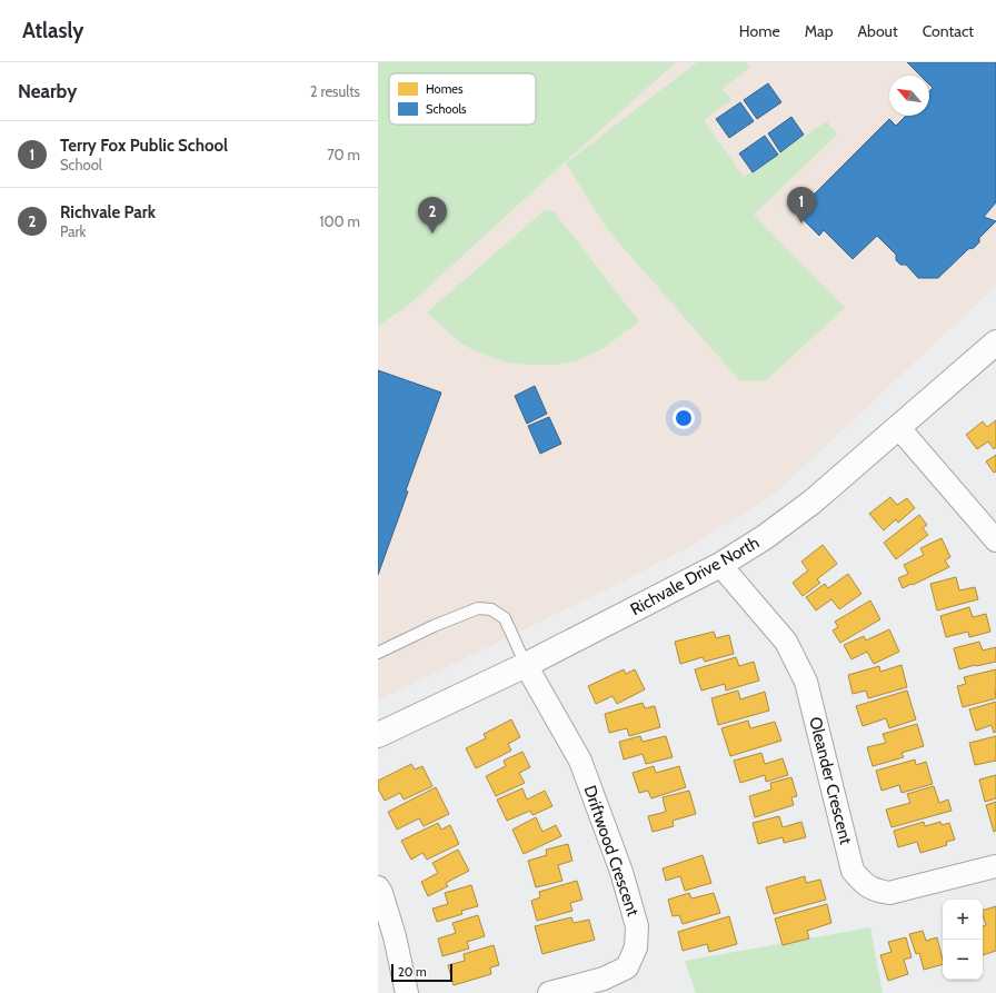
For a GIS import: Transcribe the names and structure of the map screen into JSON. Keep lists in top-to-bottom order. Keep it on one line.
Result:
{"streets":{"street":["Richvale Drive North","Oleander Crescent","Driftwood Crescent"]},"crossings":[["Richvale Drive North","Oleander Crescent"],["Richvale Drive North","Driftwood Crescent"]],"legend":["Homes","Schools"],"scale_bar":"20 m","north":"top left","page":{"header":"Atlasly","nav":["Home","Map","About","Contact"],"heading":["Nearby","2 results"],"list":[{"mark":"1","name":"Terry Fox Public School","note":"School","value":"70 m"},{"mark":"2","name":"Richvale Park","note":"Park","value":"100 m"}],"pins":["1","2"],"map_buttons":["+","−"],"scale":"20 m"}}
